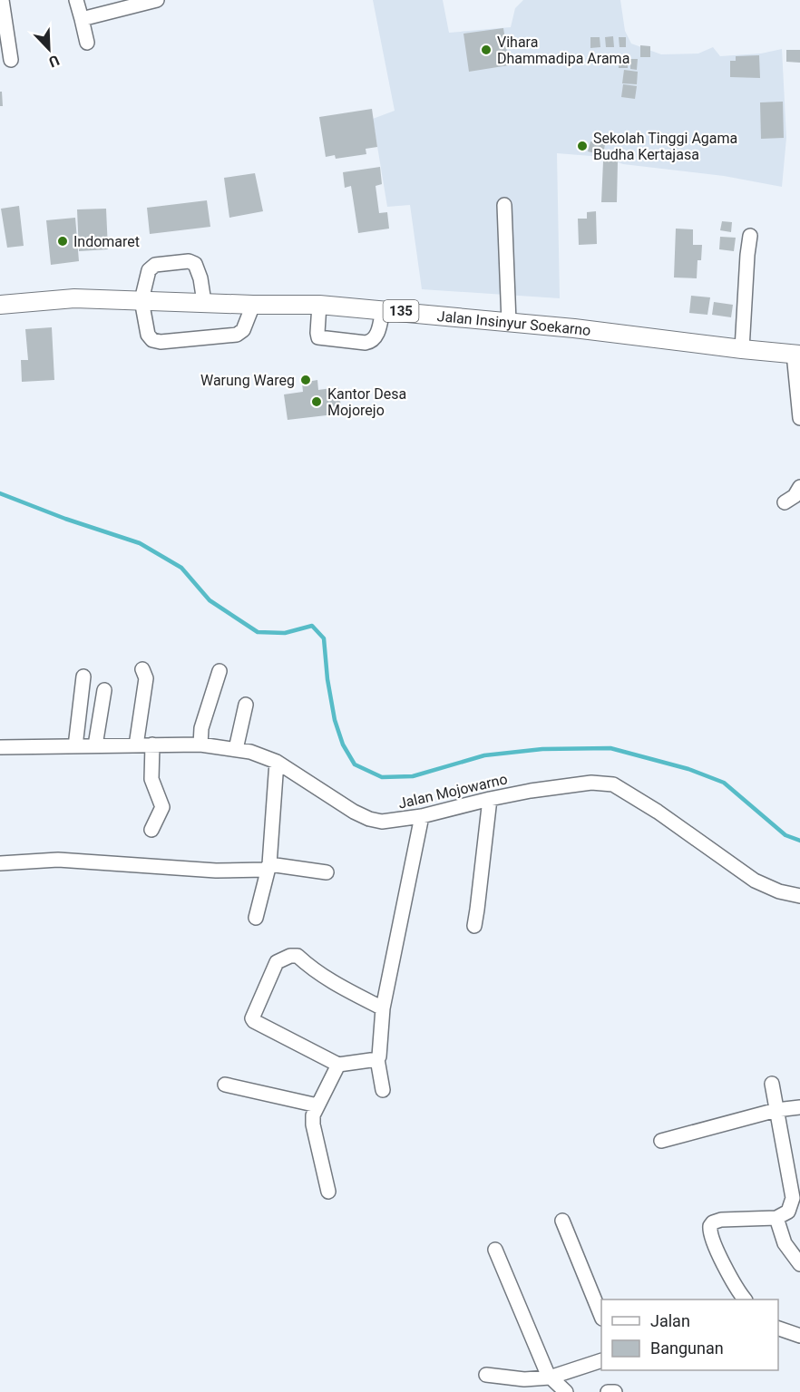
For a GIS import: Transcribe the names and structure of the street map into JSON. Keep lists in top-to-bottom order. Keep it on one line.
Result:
{"streets":{"main road":["135","Jalan Insinyur Soekarno"],"street":["Jalan Mojowarno"]},"places":["Vihara Dhammadipa Arama","Sekolah Tinggi Agama Budha Kertajasa","Indomaret","Warung Wareg","Kantor Desa Mojorejo"],"legend":["Jalan","Bangunan"],"north":"bottom right"}
